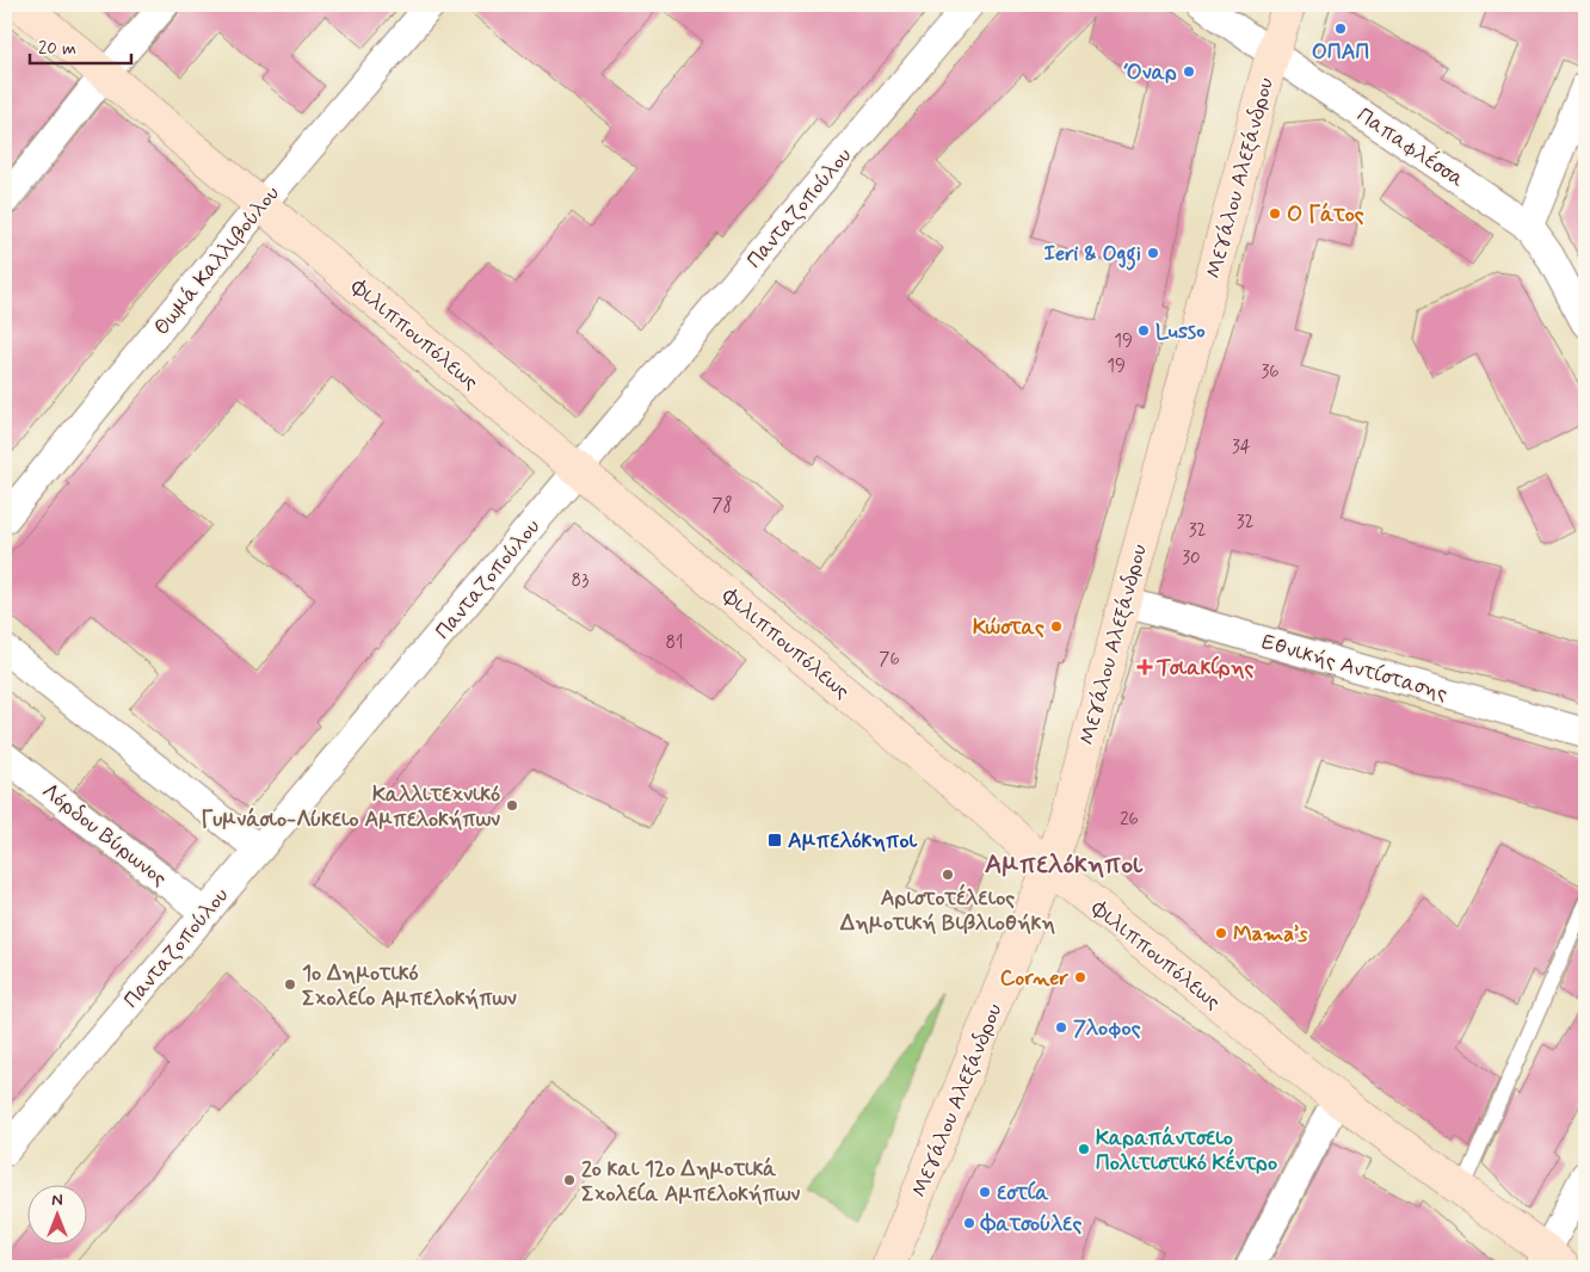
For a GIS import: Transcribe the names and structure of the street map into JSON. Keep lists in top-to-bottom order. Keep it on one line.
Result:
{"streets":{"main road":["Μεγάλου Αλεξάνδρου","Φιλιππουπόλεως"],"street":["Παπαφλέσσα","Πανταζοπούλου","Θωμά Καλλιβούλου","Εθνικής Αντίστασης","Λόρδου Βύρωνος"]},"crossings":[["Παπαφλέσσα","Μεγάλου Αλεξάνδρου"],["Μεγάλου Αλεξάνδρου","Φιλιππουπόλεως"],["Μεγάλου Αλεξάνδρου","Εθνικής Αντίστασης"],["Πανταζοπούλου","Φιλιππουπόλεως"],["Πανταζοπούλου","Λόρδου Βύρωνος"],["Θωμά Καλλιβούλου","Φιλιππουπόλεως"]],"districts":["Αμπελόκηποι"],"places":{"other":["ΟΠΑΠ","Όναρ","Ο Γάτος","Ieri & Oggi","Lusso","Κώστας","Καλλιτεχνικό Γυμνάσιο-Λύκειο Αμπελοκήπων","Αριστοτέλειος Δημοτική Βιβλιοθήκη","Mama’s","Corner","1ο Δημοτικό Σχολείο Αμπελοκήπων","7λοφος","Καραπάντσειο Πολιτιστικό Κέντρο","2ο και 12ο Δημοτικά Σχολεία Αμπελοκήπων","εστία","Φατσούλες"],"health":["Τσιακίρης"],"transit":["Αμπελόκηποι"]},"house_numbers":["19","19","36","34","78","32","32","30","83","81","76","26"],"scale_bar":"20 m","north":"top"}
